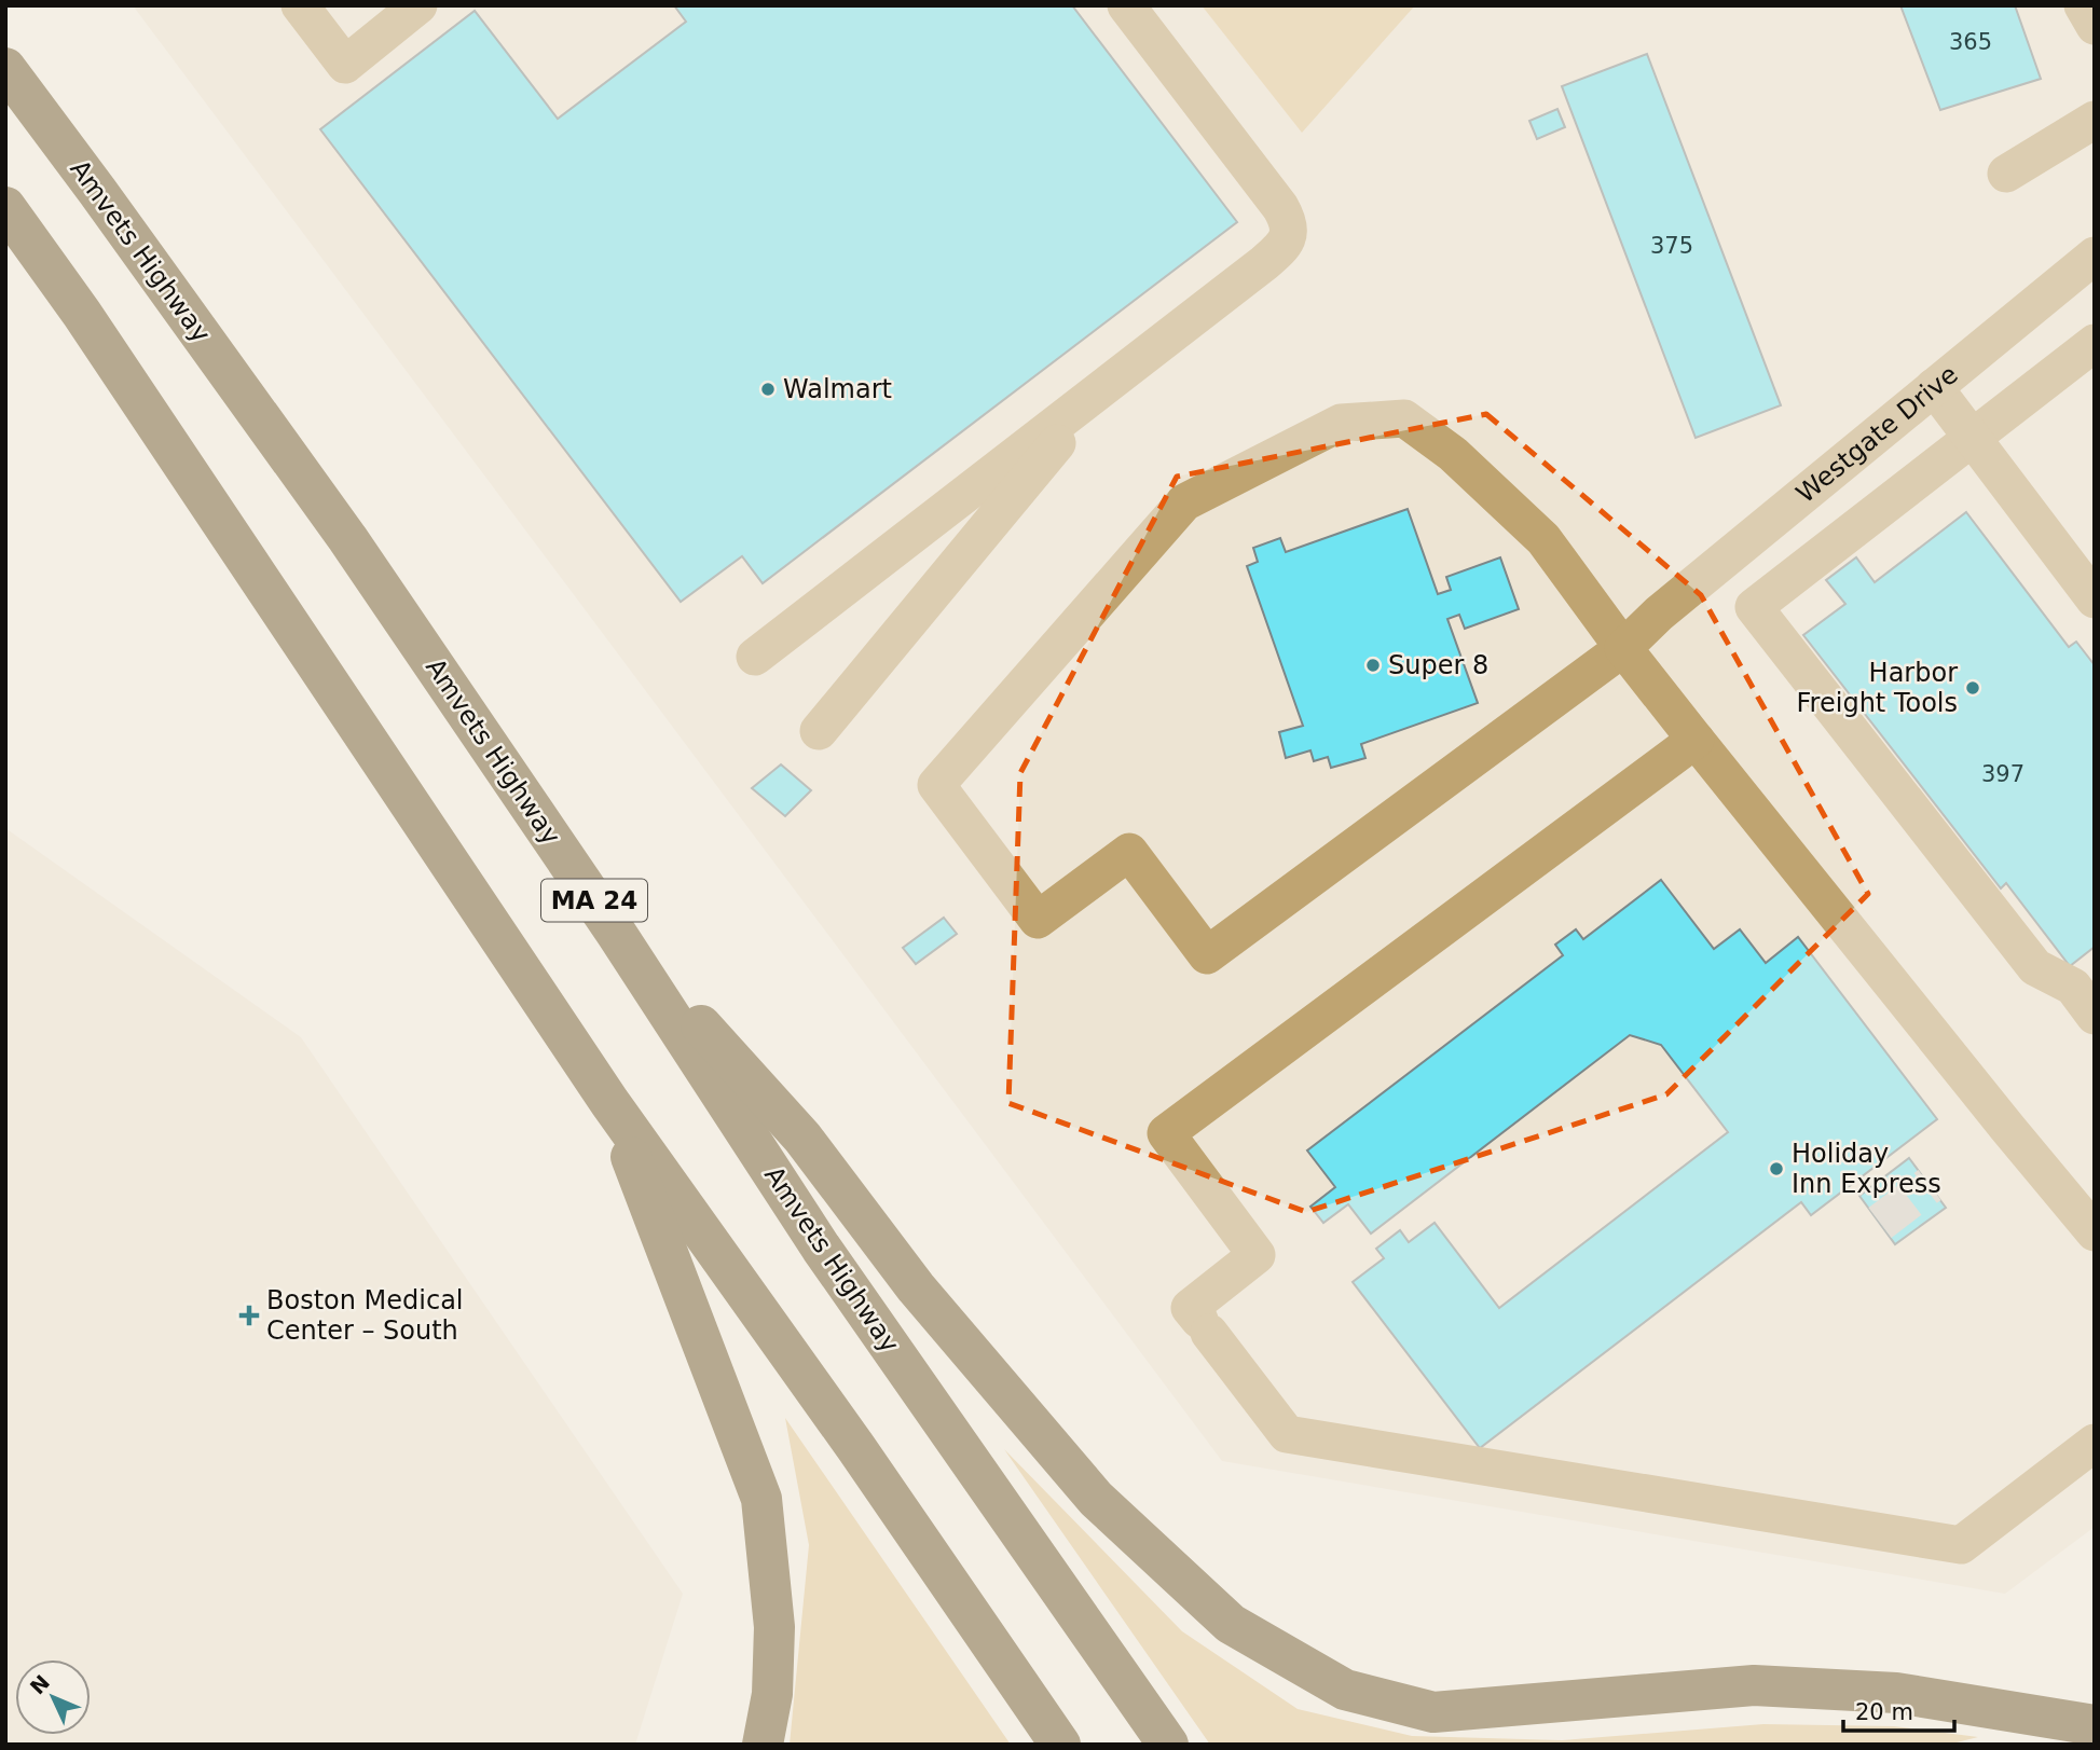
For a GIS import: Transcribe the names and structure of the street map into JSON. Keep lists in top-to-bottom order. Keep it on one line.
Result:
{"streets":{"highway":["Amvets Highway","MA 24"],"street":["Westgate Drive"]},"places":{"other":["Walmart","Super 8","Harbor Freight Tools","Holiday Inn Express"],"health":["Boston Medical Center – South"]},"house_numbers":["365","375","397"],"scale_bar":"20 m","north":"top left"}
